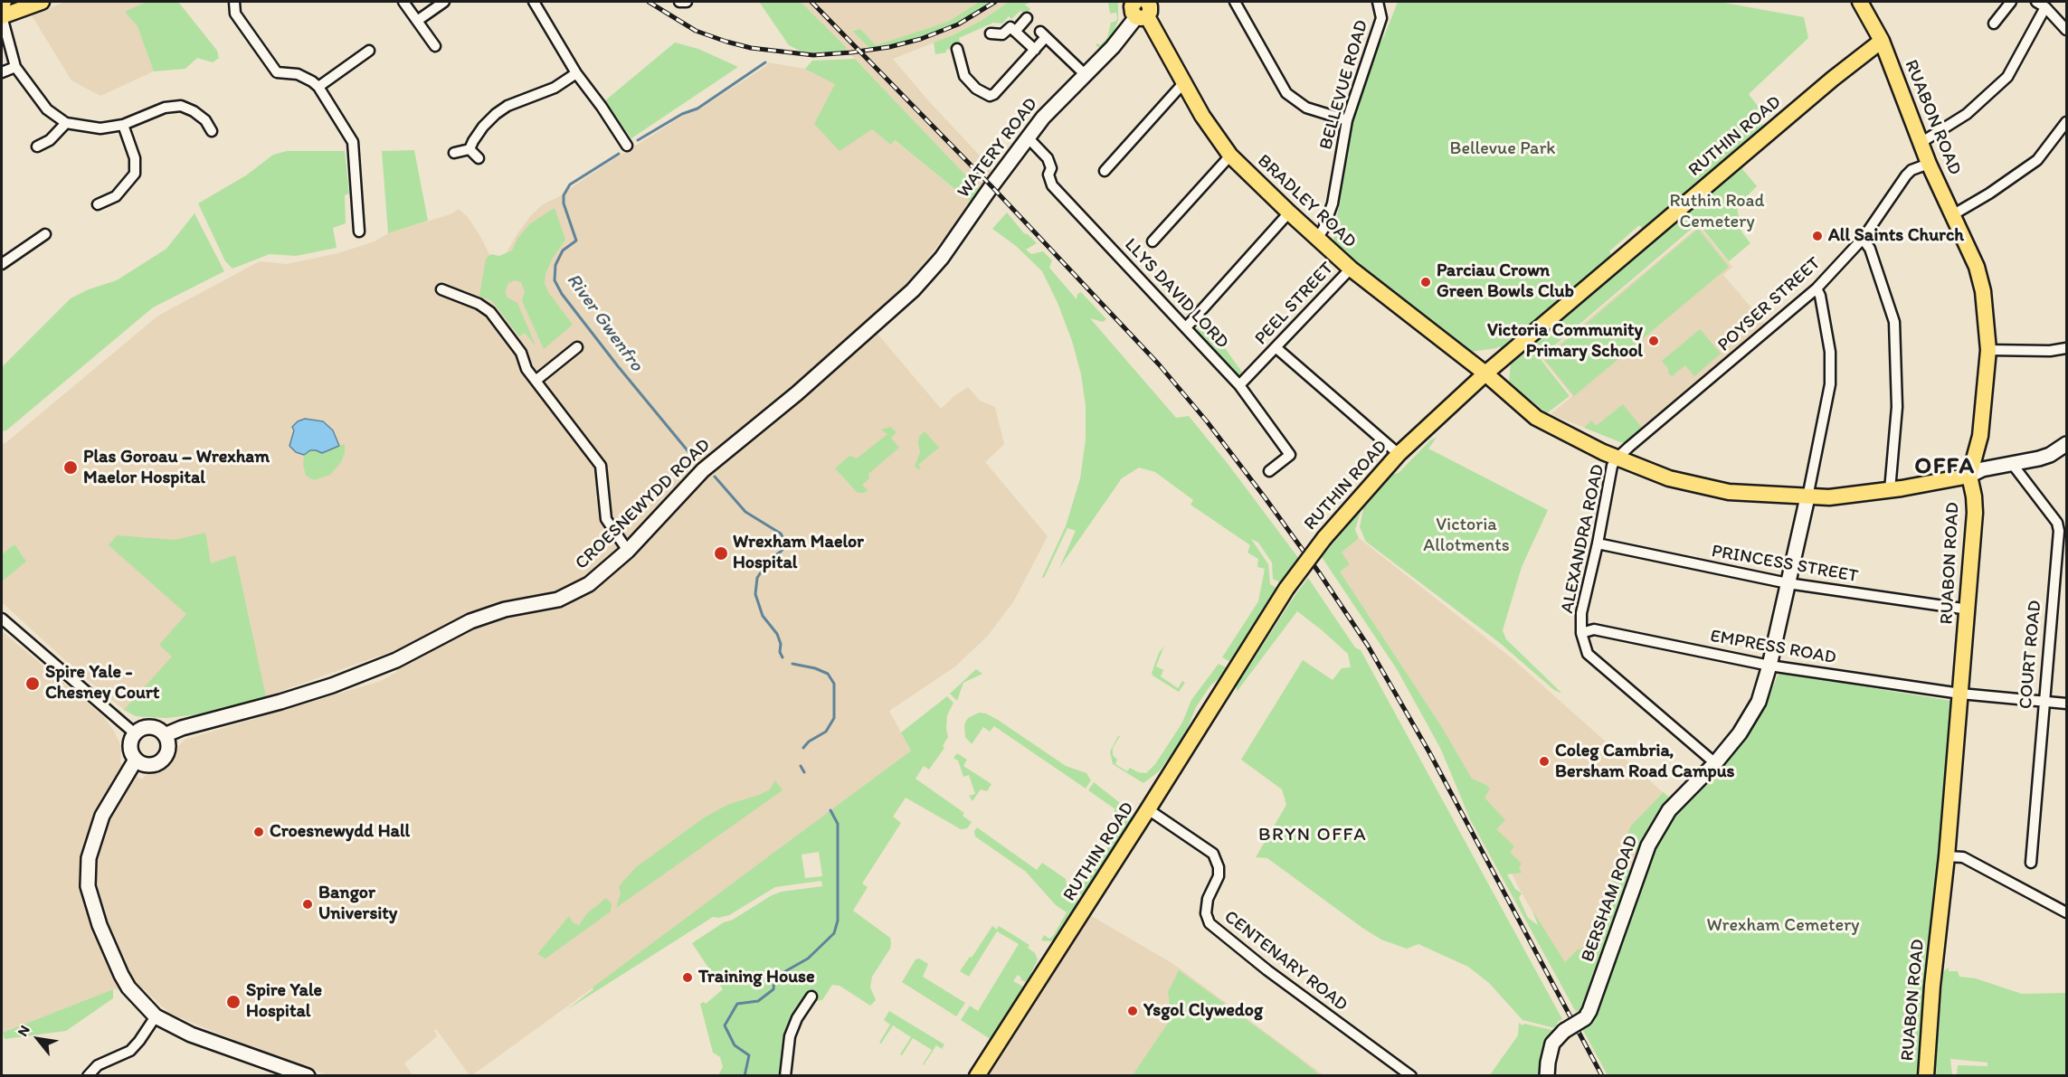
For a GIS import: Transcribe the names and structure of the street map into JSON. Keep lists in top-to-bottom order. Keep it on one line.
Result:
{"streets":{"main road":["RUABON ROAD","RUTHIN ROAD","BRADLEY ROAD"],"street":["BELLEVUE ROAD","WATERY ROAD","LLYS DAVID LORD","PEEL STREET","POYSER STREET","CROESNEWYDD ROAD","ALEXANDRA ROAD","PRINCESS STREET","EMPRESS ROAD","COURT ROAD","BERSHAM ROAD","CENTENARY ROAD"]},"crossings":[["BELLEVUE ROAD","BRADLEY ROAD"],["RUABON ROAD","RUTHIN ROAD"],["RUABON ROAD","BRADLEY ROAD"],["RUABON ROAD","POYSER STREET"],["RUABON ROAD","PRINCESS STREET"],["RUABON ROAD","EMPRESS ROAD"],["RUTHIN ROAD","BRADLEY ROAD"],["RUTHIN ROAD","CENTENARY ROAD"],["WATERY ROAD","BRADLEY ROAD"],["WATERY ROAD","LLYS DAVID LORD"],["WATERY ROAD","CROESNEWYDD ROAD"],["BRADLEY ROAD","PEEL STREET"],["BRADLEY ROAD","POYSER STREET"],["BRADLEY ROAD","ALEXANDRA ROAD"],["BRADLEY ROAD","BERSHAM ROAD"],["LLYS DAVID LORD","PEEL STREET"],["POYSER STREET","ALEXANDRA ROAD"],["ALEXANDRA ROAD","PRINCESS STREET"],["ALEXANDRA ROAD","EMPRESS ROAD"],["ALEXANDRA ROAD","BERSHAM ROAD"],["PRINCESS STREET","BERSHAM ROAD"],["EMPRESS ROAD","COURT ROAD"],["EMPRESS ROAD","BERSHAM ROAD"]],"districts":["OFFA","BRYN OFFA"],"water":["River Gwenfro"],"parks":["Bellevue Park","Ruthin Road Cemetery","Victoria Allotments","Wrexham Cemetery"],"places":["All Saints Church","Parciau Crown Green Bowls Club","Victoria Community Primary School","Plas Goroau – Wrexham Maelor Hospital","Wrexham Maelor Hospital","Spire Yale - Chesney Court","Coleg Cambria, Bersham Road Campus","Croesnewydd Hall","Bangor University","Training House","Spire Yale Hospital","Ysgol Clywedog"],"north":"top left"}
